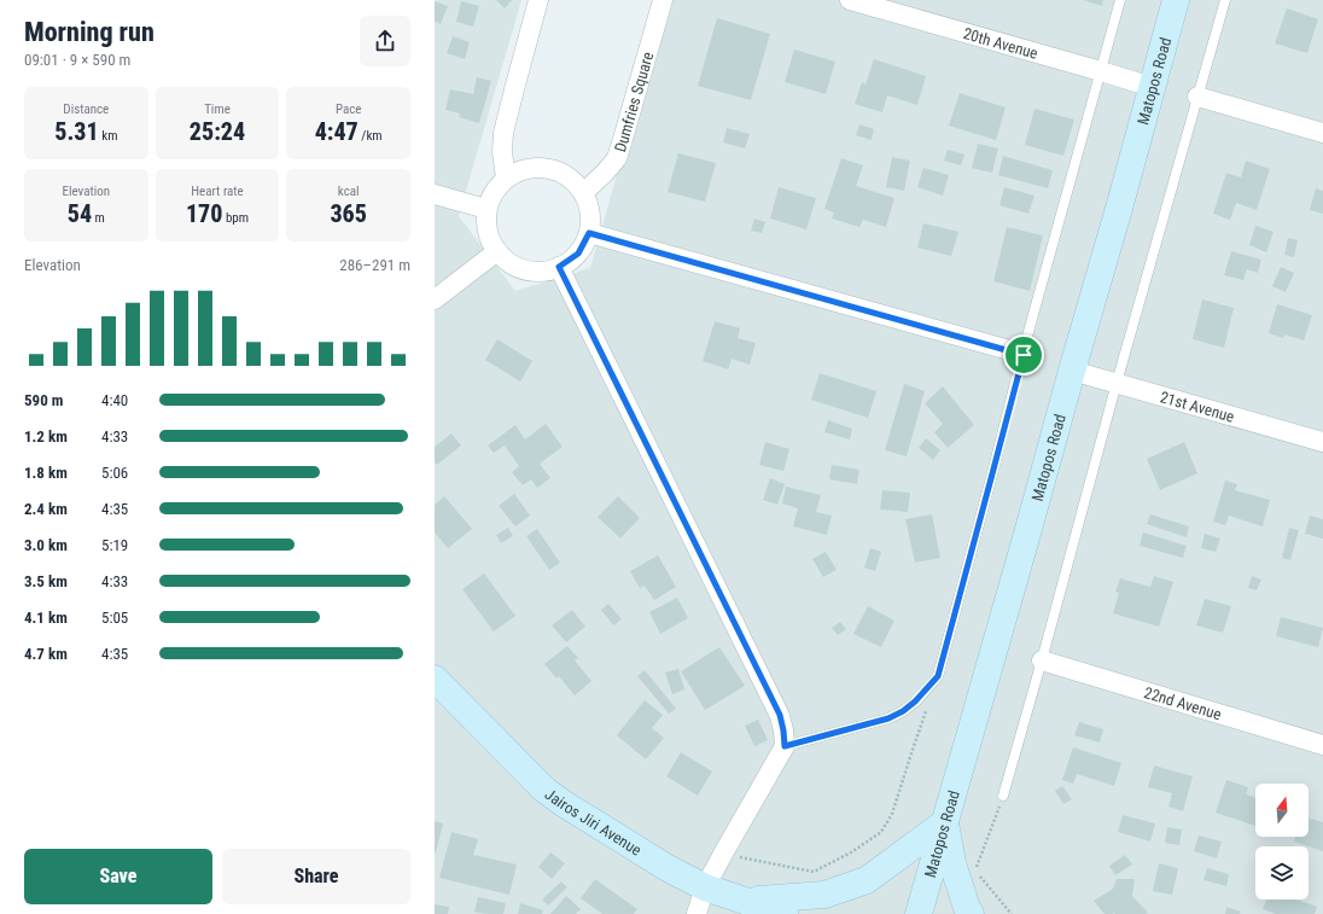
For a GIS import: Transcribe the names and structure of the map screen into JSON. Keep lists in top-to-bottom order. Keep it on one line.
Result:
{"streets":{"main road":["Matopos Road","Jairos Jiri Avenue"],"street":["20th Avenue","Dumfries Square","21st Avenue","22nd Avenue"]},"crossings":[["20th Avenue","Matopos Road"],["Matopos Road","21st Avenue"]],"north":"top","page":{"heading":["Morning run","09:01 · 9 × 590 m"],"stats":[["Distance","5.31 km"],["Time","25:24"],["Pace","4:47 /km"],["Elevation","54 m"],["Heart rate","170 bpm"],["kcal","365"]],"chart":["Elevation","286–291 m"],"list":[{"name":"590 m","note":"4:40"},{"name":"1.2 km","note":"4:33"},{"name":"1.8 km","note":"5:06"},{"name":"2.4 km","note":"4:35"},{"name":"3.0 km","note":"5:19"},{"name":"3.5 km","note":"4:33"},{"name":"4.1 km","note":"5:05"},{"name":"4.7 km","note":"4:35"}],"buttons":["Save","Share"]}}
